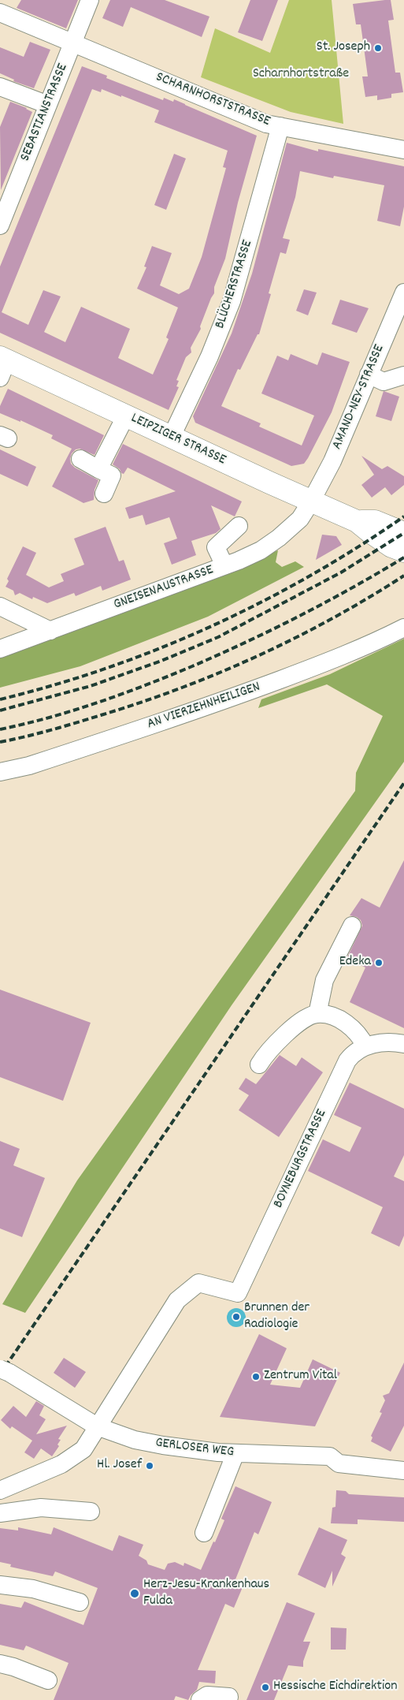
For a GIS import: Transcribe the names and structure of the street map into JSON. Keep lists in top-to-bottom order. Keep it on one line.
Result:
{"streets":{"main road":["LEIPZIGER STRASSE"],"street":["SCHARNHORSTSTRASSE","SEBASTIANSTRASSE","BLÜCHERSTRASSE","AMAND-NEY-STRASSE","GNEISENAUSTRASSE","AN VIERZEHNHEILIGEN","BOYNEBURGSTRASSE","GERLOSER WEG"]},"crossings":[["SCHARNHORSTSTRASSE","SEBASTIANSTRASSE"],["SCHARNHORSTSTRASSE","BLÜCHERSTRASSE"],["BLÜCHERSTRASSE","LEIPZIGER STRASSE"],["AMAND-NEY-STRASSE","LEIPZIGER STRASSE"],["AMAND-NEY-STRASSE","GNEISENAUSTRASSE"],["LEIPZIGER STRASSE","GNEISENAUSTRASSE"],["BOYNEBURGSTRASSE","GERLOSER WEG"]],"parks":["Scharnhortstraße"],"places":["St. Joseph","Edeka","Brunnen der Radiologie","Zentrum Vital","Hl. Josef","Herz-Jesu-Krankenhaus Fulda","Hessische Eichdirektion"]}
